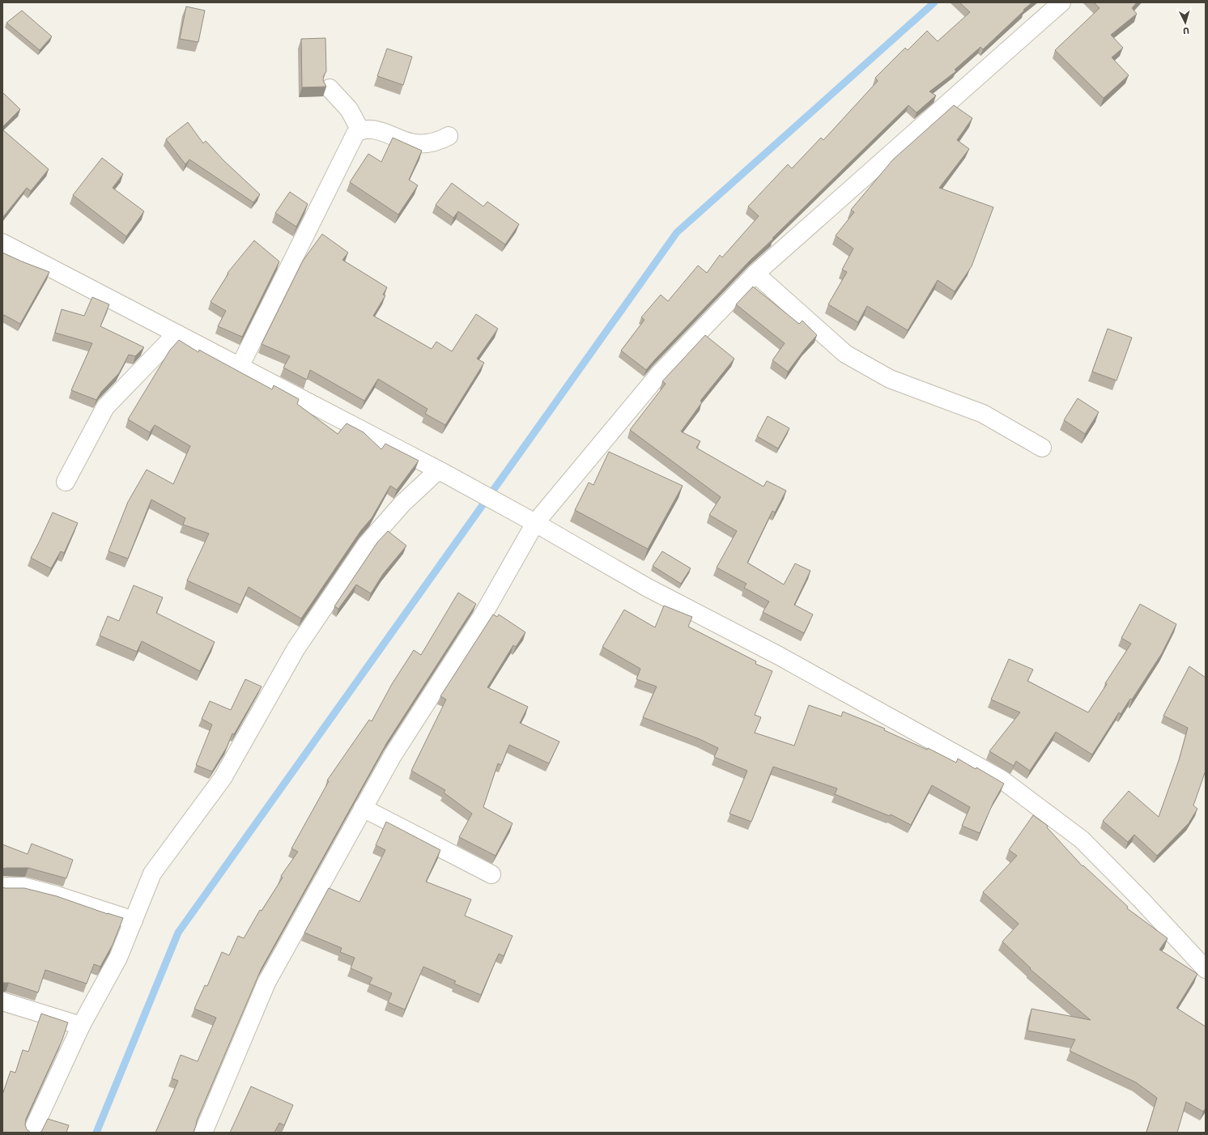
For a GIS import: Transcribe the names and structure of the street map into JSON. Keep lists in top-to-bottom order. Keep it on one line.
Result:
{"north":"bottom"}
